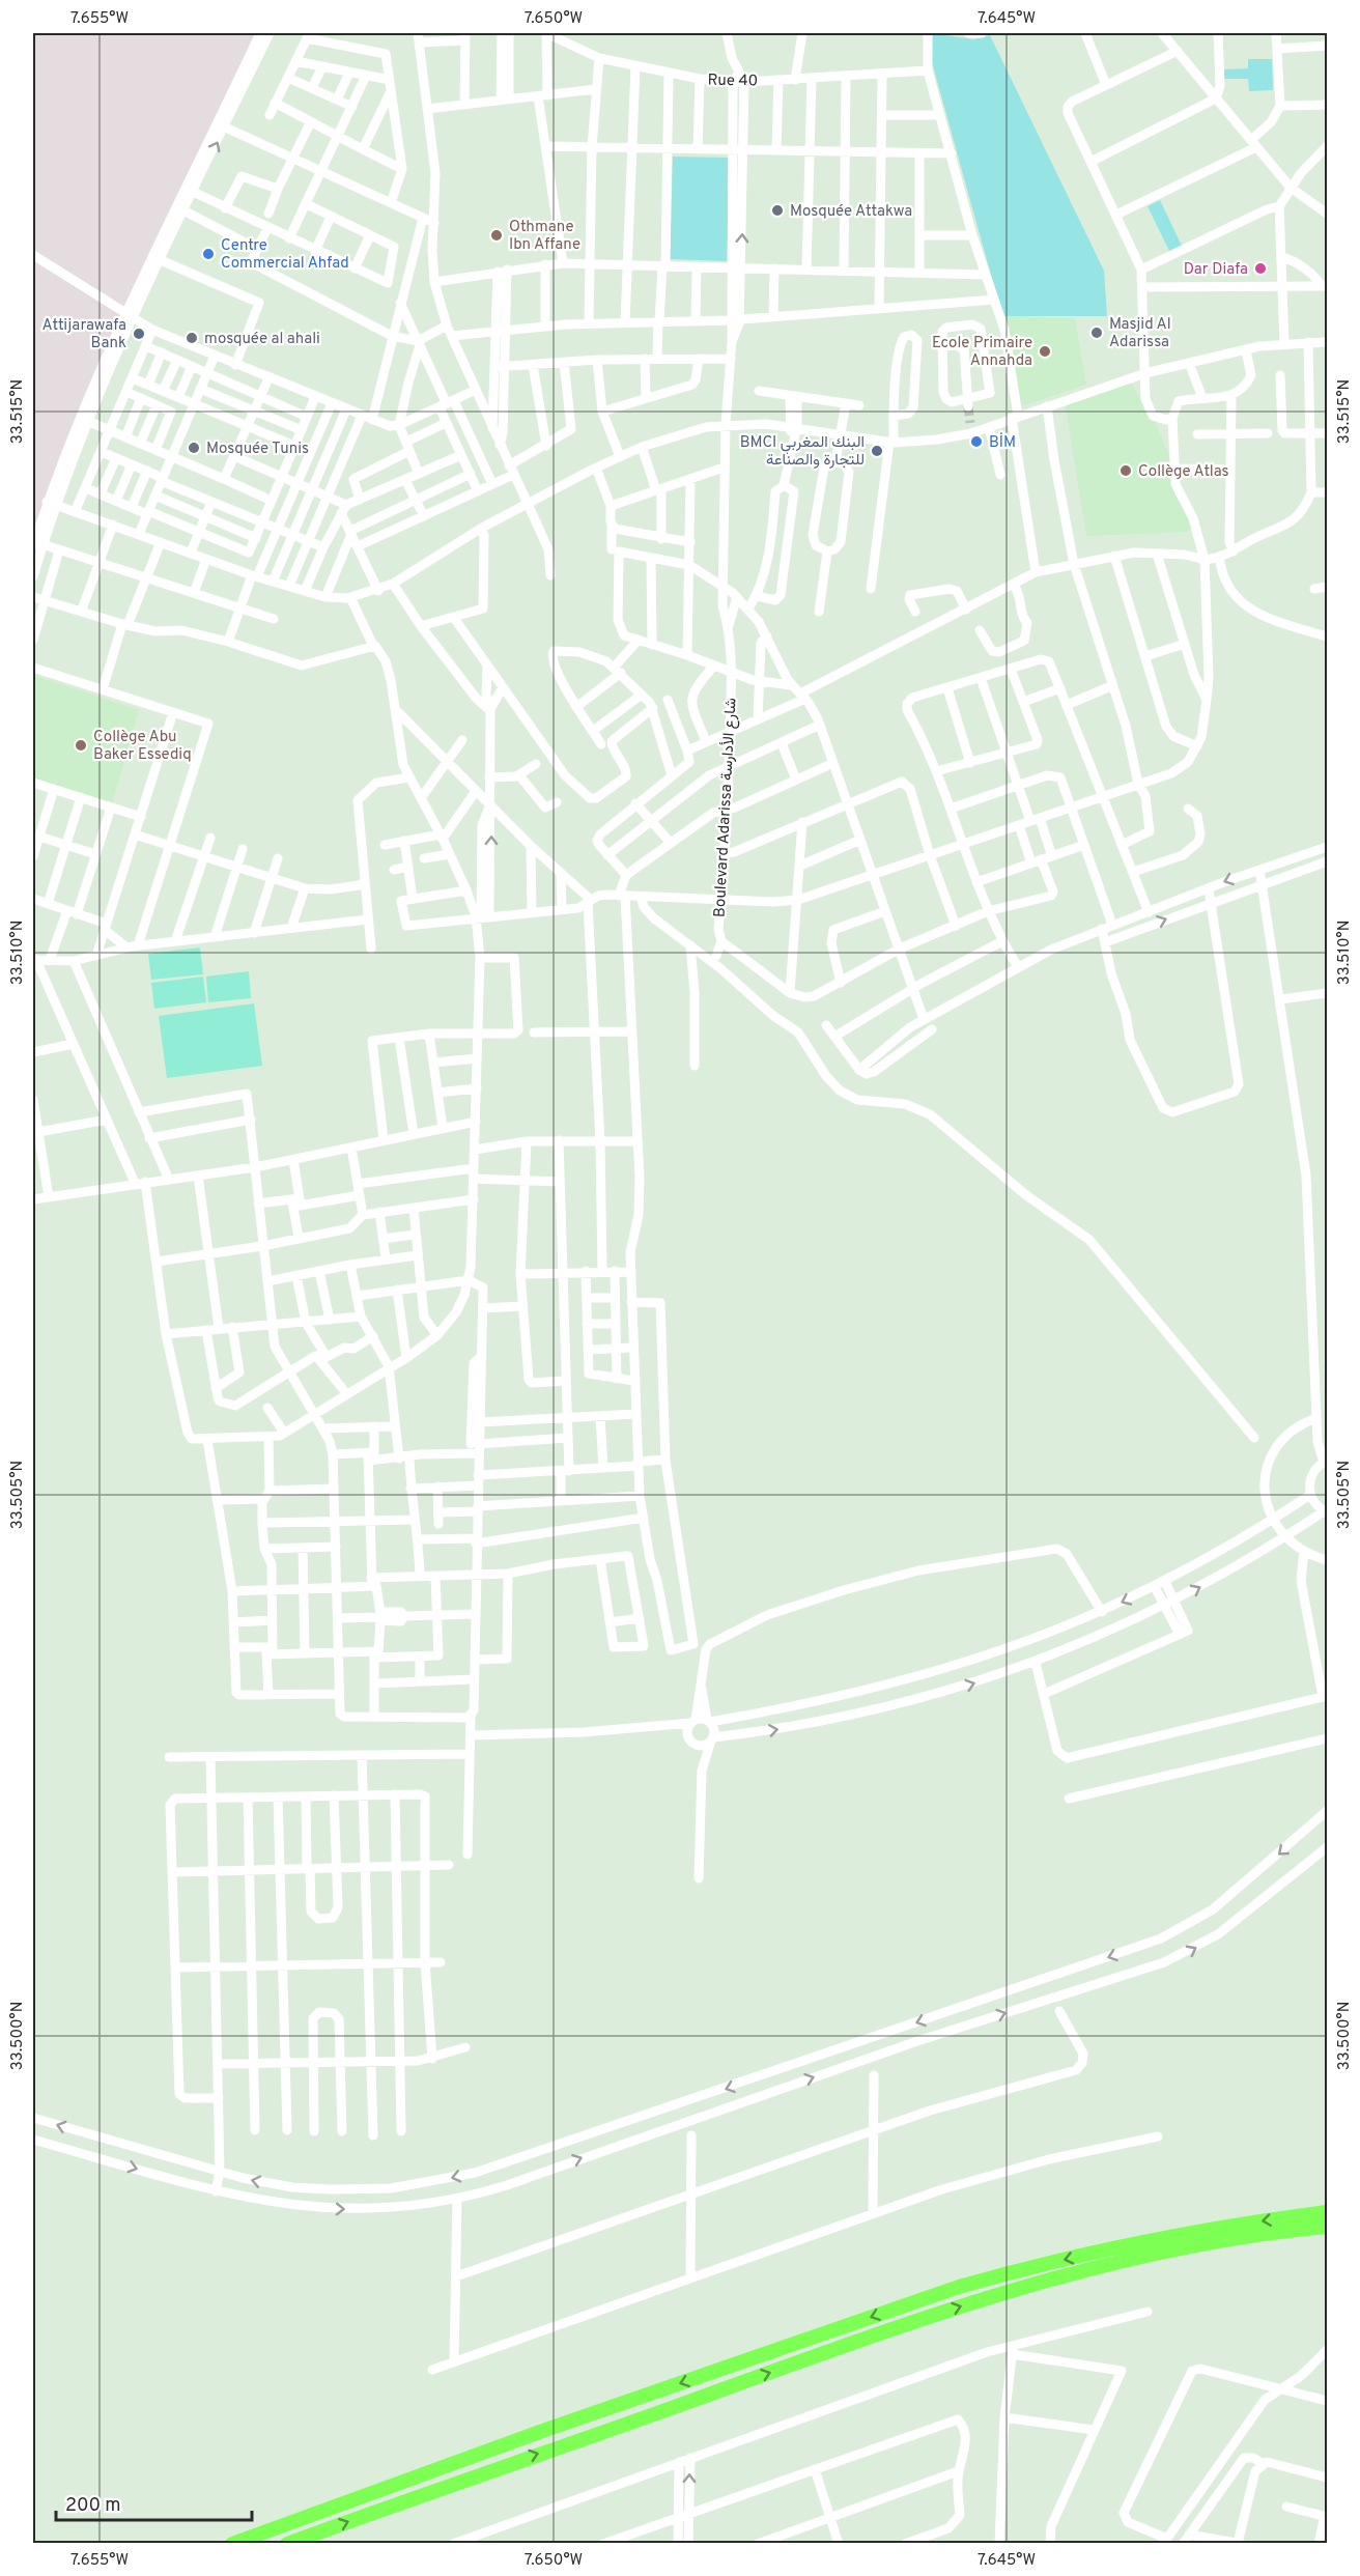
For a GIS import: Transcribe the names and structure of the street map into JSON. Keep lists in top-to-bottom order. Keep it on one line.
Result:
{"streets":{"street":["Rue 40","Boulevard Adarissa شارع الأدارسة"]},"crossings":[["Rue 40","Boulevard Adarissa شارع الأدارسة"]],"places":["Mosquée Attakwa","Othmane Ibn Affane","Centre Commercial Ahfad","Dar Diafa","Masjid Al Adarissa","Attijarawafa Bank","mosquée al ahali","Ecole Primaire Annahda","BİM","Mosquée Tunis","BMCI البنك المغربي للتجارة والصناعة","Collège Atlas","Collège Abu Baker Essediq"],"scale_bar":"200 m","coordinates":["7.655°W","7.650°W","7.645°W","33.515°N","33.510°N","33.505°N","33.500°N"]}
